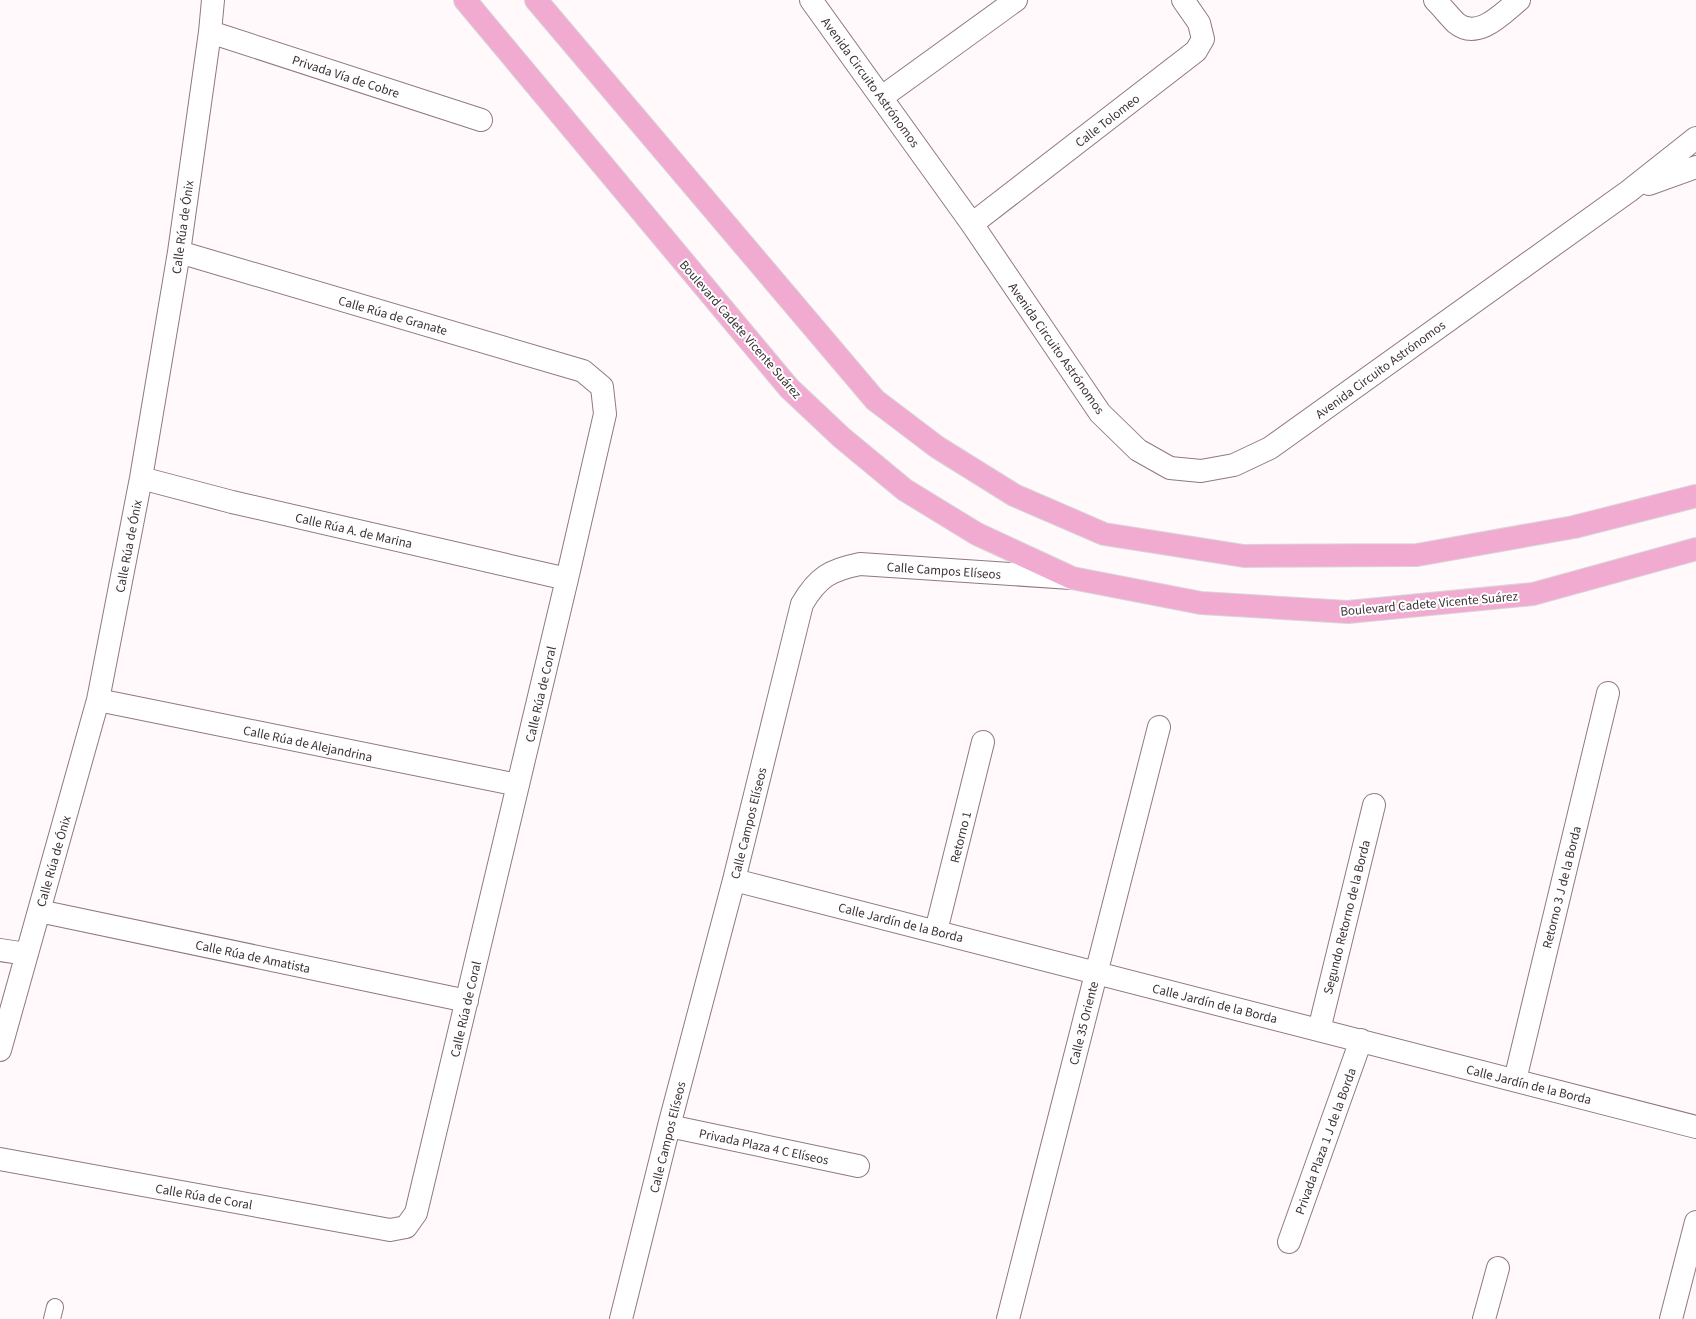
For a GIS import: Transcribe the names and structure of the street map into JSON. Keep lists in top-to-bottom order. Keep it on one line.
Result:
{"streets":{"main road":["Boulevard Cadete Vicente Suárez"],"street":["Privada Vía de Cobre","Avenida Circuito Astrónomos","Calle Tolomeo","Calle Rúa de Ónix","Calle Rúa de Granate","Calle Rúa A. de Marina","Calle Campos Elíseos","Calle Rúa de Coral","Calle Rúa de Alejandrina","Retorno 1","Retorno 3 J de la Borda","Segundo Retorno de la Borda","Calle Jardín de la Borda","Calle Rúa de Amatista","Calle 35 Oriente","Privada Plaza 1 J de la Borda","Privada Plaza 4 C Elíseos"]},"crossings":[["Privada Vía de Cobre","Calle Rúa de Ónix"],["Avenida Circuito Astrónomos","Calle Tolomeo"],["Calle Rúa de Ónix","Calle Rúa de Granate"],["Calle Rúa de Ónix","Calle Rúa A. de Marina"],["Calle Rúa de Ónix","Calle Rúa de Alejandrina"],["Calle Rúa de Ónix","Calle Rúa de Amatista"],["Calle Rúa de Granate","Calle Rúa de Coral"],["Boulevard Cadete Vicente Suárez","Calle Campos Elíseos"],["Calle Rúa A. de Marina","Calle Rúa de Coral"],["Calle Campos Elíseos","Calle Jardín de la Borda"],["Calle Campos Elíseos","Privada Plaza 4 C Elíseos"],["Calle Rúa de Coral","Calle Rúa de Alejandrina"],["Calle Rúa de Coral","Calle Rúa de Amatista"],["Retorno 1","Calle Jardín de la Borda"],["Retorno 3 J de la Borda","Calle Jardín de la Borda"],["Segundo Retorno de la Borda","Calle Jardín de la Borda"],["Calle Jardín de la Borda","Calle 35 Oriente"],["Calle Jardín de la Borda","Privada Plaza 1 J de la Borda"]]}
